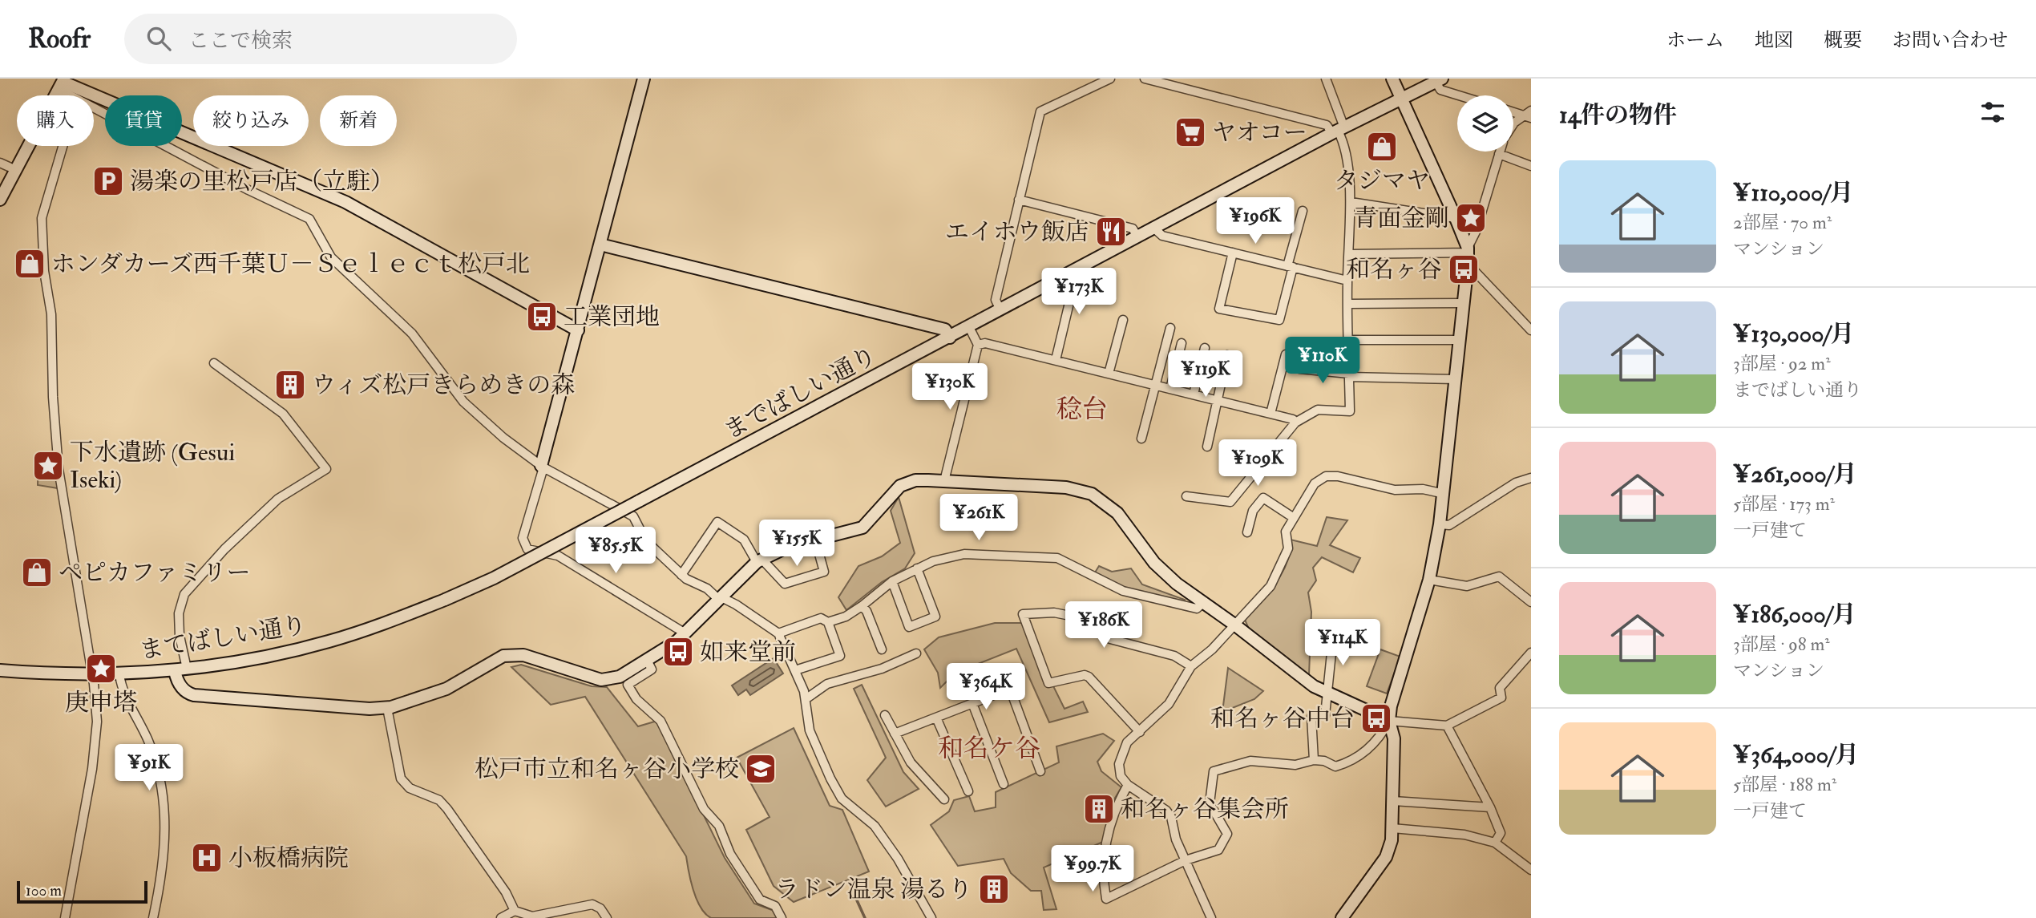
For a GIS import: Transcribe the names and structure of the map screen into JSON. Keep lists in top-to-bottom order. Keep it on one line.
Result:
{"streets":{"street":["までばしい通り","まてばしい通り"]},"crossings":[["までばしい通り","まてばしい通り"]],"districts":["稔台","和名ケ谷"],"places":{"supermarket":["ヤオコー"],"shop":["タジマヤ","ホンダカーズ西千葉Ｕ－Ｓｅｌｅｃｔ松戸北","ペピカファミリー"],"parking":["湯楽の里松戸店（立駐）"],"place":["青面金剛","下水遺跡 (Gesui Iseki)","庚申塔"],"restaurant":["エイホウ飯店"],"bus stop":["和名ヶ谷","工業団地","如来堂前","和名ヶ谷中台"],"building":["ウィズ松戸きらめきの森","和名ヶ谷集会所","ラドン温泉 湯るり"],"school or university":["松戸市立和名ヶ谷小学校"],"hospital":["小板橋病院"]},"scale_bar":"100 m","page":{"header":"Roofr","search":"ここで検索","nav":["ホーム","地図","概要","お問い合わせ"],"heading":"14件の物件","chip":["購入","賃貸","絞り込み","新着"],"list":[{"name":"¥110,000/月","note":"2部屋 · 70 m² · マンション"},{"name":"¥130,000/月","note":"3部屋 · 92 m² · までばしい通り"},{"name":"¥261,000/月","note":"5部屋 · 173 m² · 一戸建て"},{"name":"¥186,000/月","note":"3部屋 · 98 m² · マンション"},{"name":"¥364,000/月","note":"5部屋 · 188 m² · 一戸建て"}],"price":["¥196K","¥173K","¥110K","¥119K","¥130K","¥109K","¥261K","¥155K","¥85.5K","¥186K","¥114K","¥364K","¥91K","¥99.7K"],"scale":"100 m"}}
